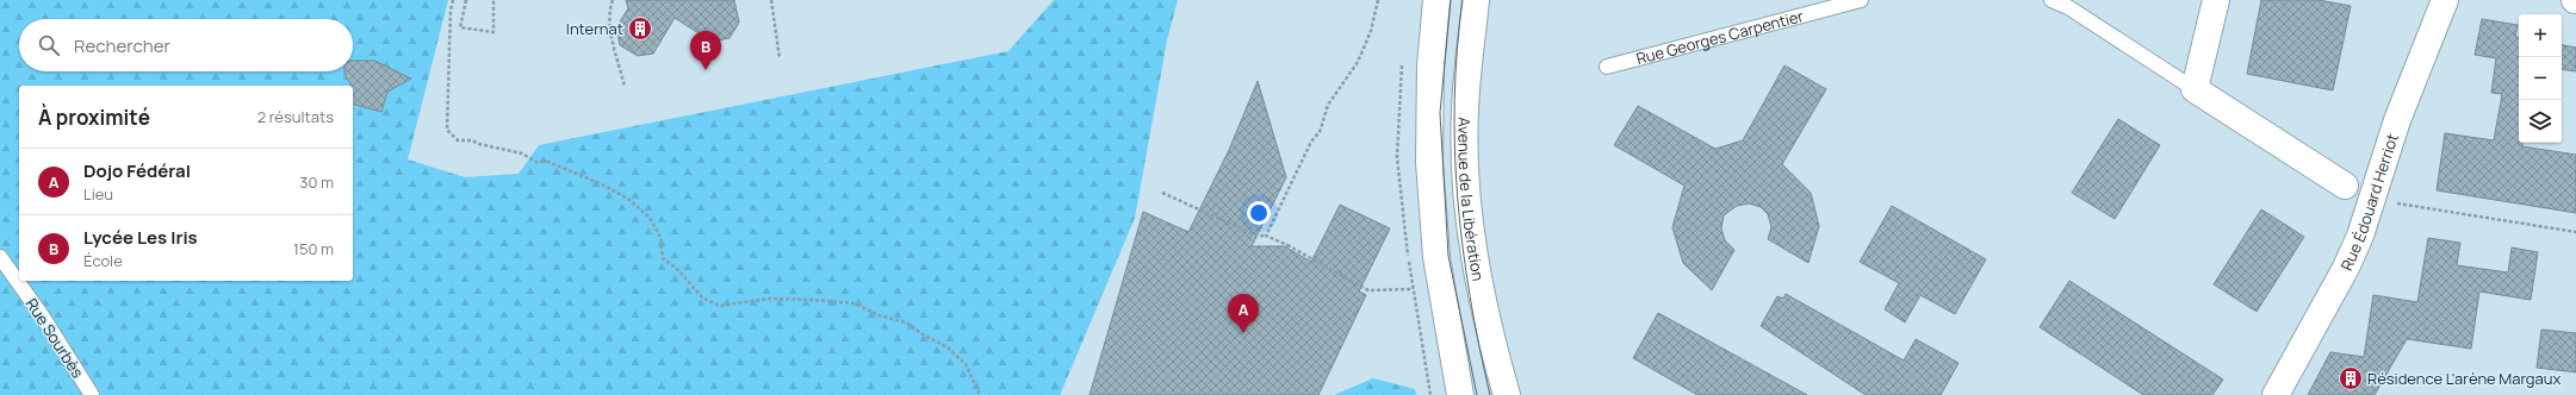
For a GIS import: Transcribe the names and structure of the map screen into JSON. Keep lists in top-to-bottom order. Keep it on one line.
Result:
{"streets":{"street":["Avenue de la Libération","Rue Édouard Herriot"],"lane":["Rue Georges Carpentier","Rue Sourbès"]},"places":{"building":["Internat","Résidence L'arène Margaux"]},"page":{"map_buttons":["+","−"],"search":"Rechercher","pins":["B","A"],"heading":["À proximité","2 résultats"],"list":[{"mark":"A","name":"Dojo Fédéral","note":"Lieu","value":"30 m"},{"mark":"B","name":"Lycée Les Iris","note":"École","value":"150 m"}]}}
